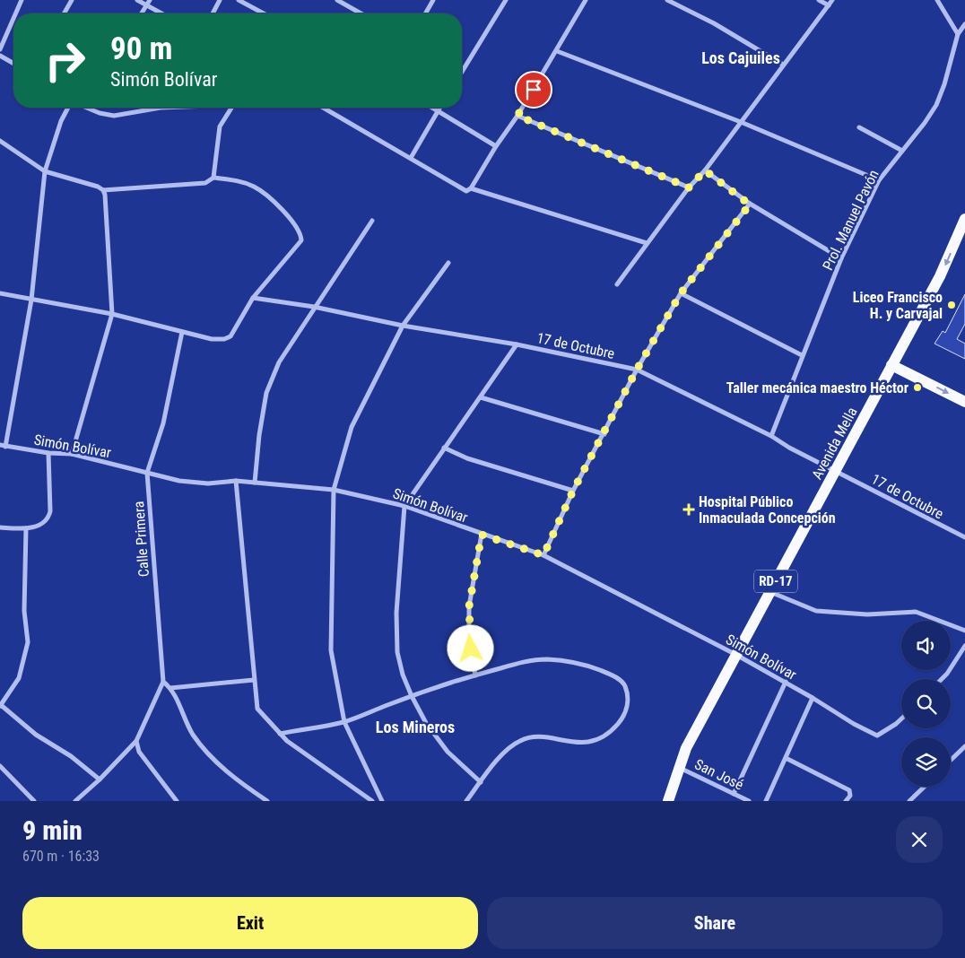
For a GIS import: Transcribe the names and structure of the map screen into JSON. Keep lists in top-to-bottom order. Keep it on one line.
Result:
{"streets":{"main road":["Avenida Mella","RD-17"],"street":["Prol. Manuel Pavón","17 de Octubre","Simón Bolívar","Calle Primera","San José"]},"crossings":[["Prol. Manuel Pavón","17 de Octubre"],["17 de Octubre","Avenida Mella"],["Avenida Mella","Simón Bolívar"],["Avenida Mella","San José"],["Simón Bolívar","Calle Primera"]],"districts":["Los Cajuiles","Los Mineros"],"places":{"other":["Liceo Francisco H. y Carvajal","Taller mecánica maestro Héctor"],"health":["Hospital Público Inmaculada Concepción"]},"page":{"turn":["90 m","Simón Bolívar"],"heading":["9 min","670 m · 16:33"],"buttons":["Exit","Share"]}}
